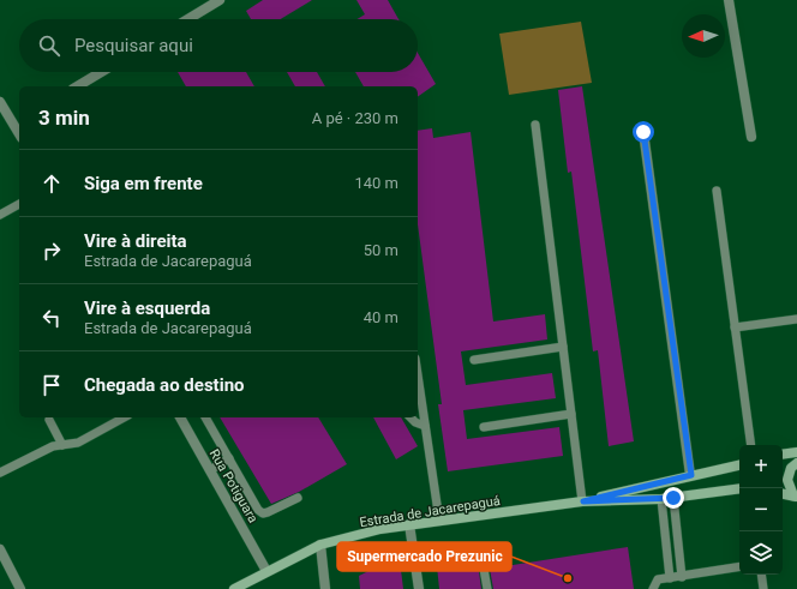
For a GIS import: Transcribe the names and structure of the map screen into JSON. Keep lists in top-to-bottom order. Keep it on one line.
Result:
{"streets":{"main road":["Estrada de Jacarepaguá"],"street":["Rua Potiguara"]},"crossings":[["Rua Potiguara","Estrada de Jacarepaguá"]],"places":["Supermercado Prezunic"],"north":"left","page":{"search":"Pesquisar aqui","heading":["3 min","A pé · 230 m"],"list":[["Siga em frente","140 m"],["Vire à direita","Estrada de Jacarepaguá","50 m"],["Vire à esquerda","Estrada de Jacarepaguá","40 m"],"Chegada ao destino"],"map_buttons":["+","−"]}}
